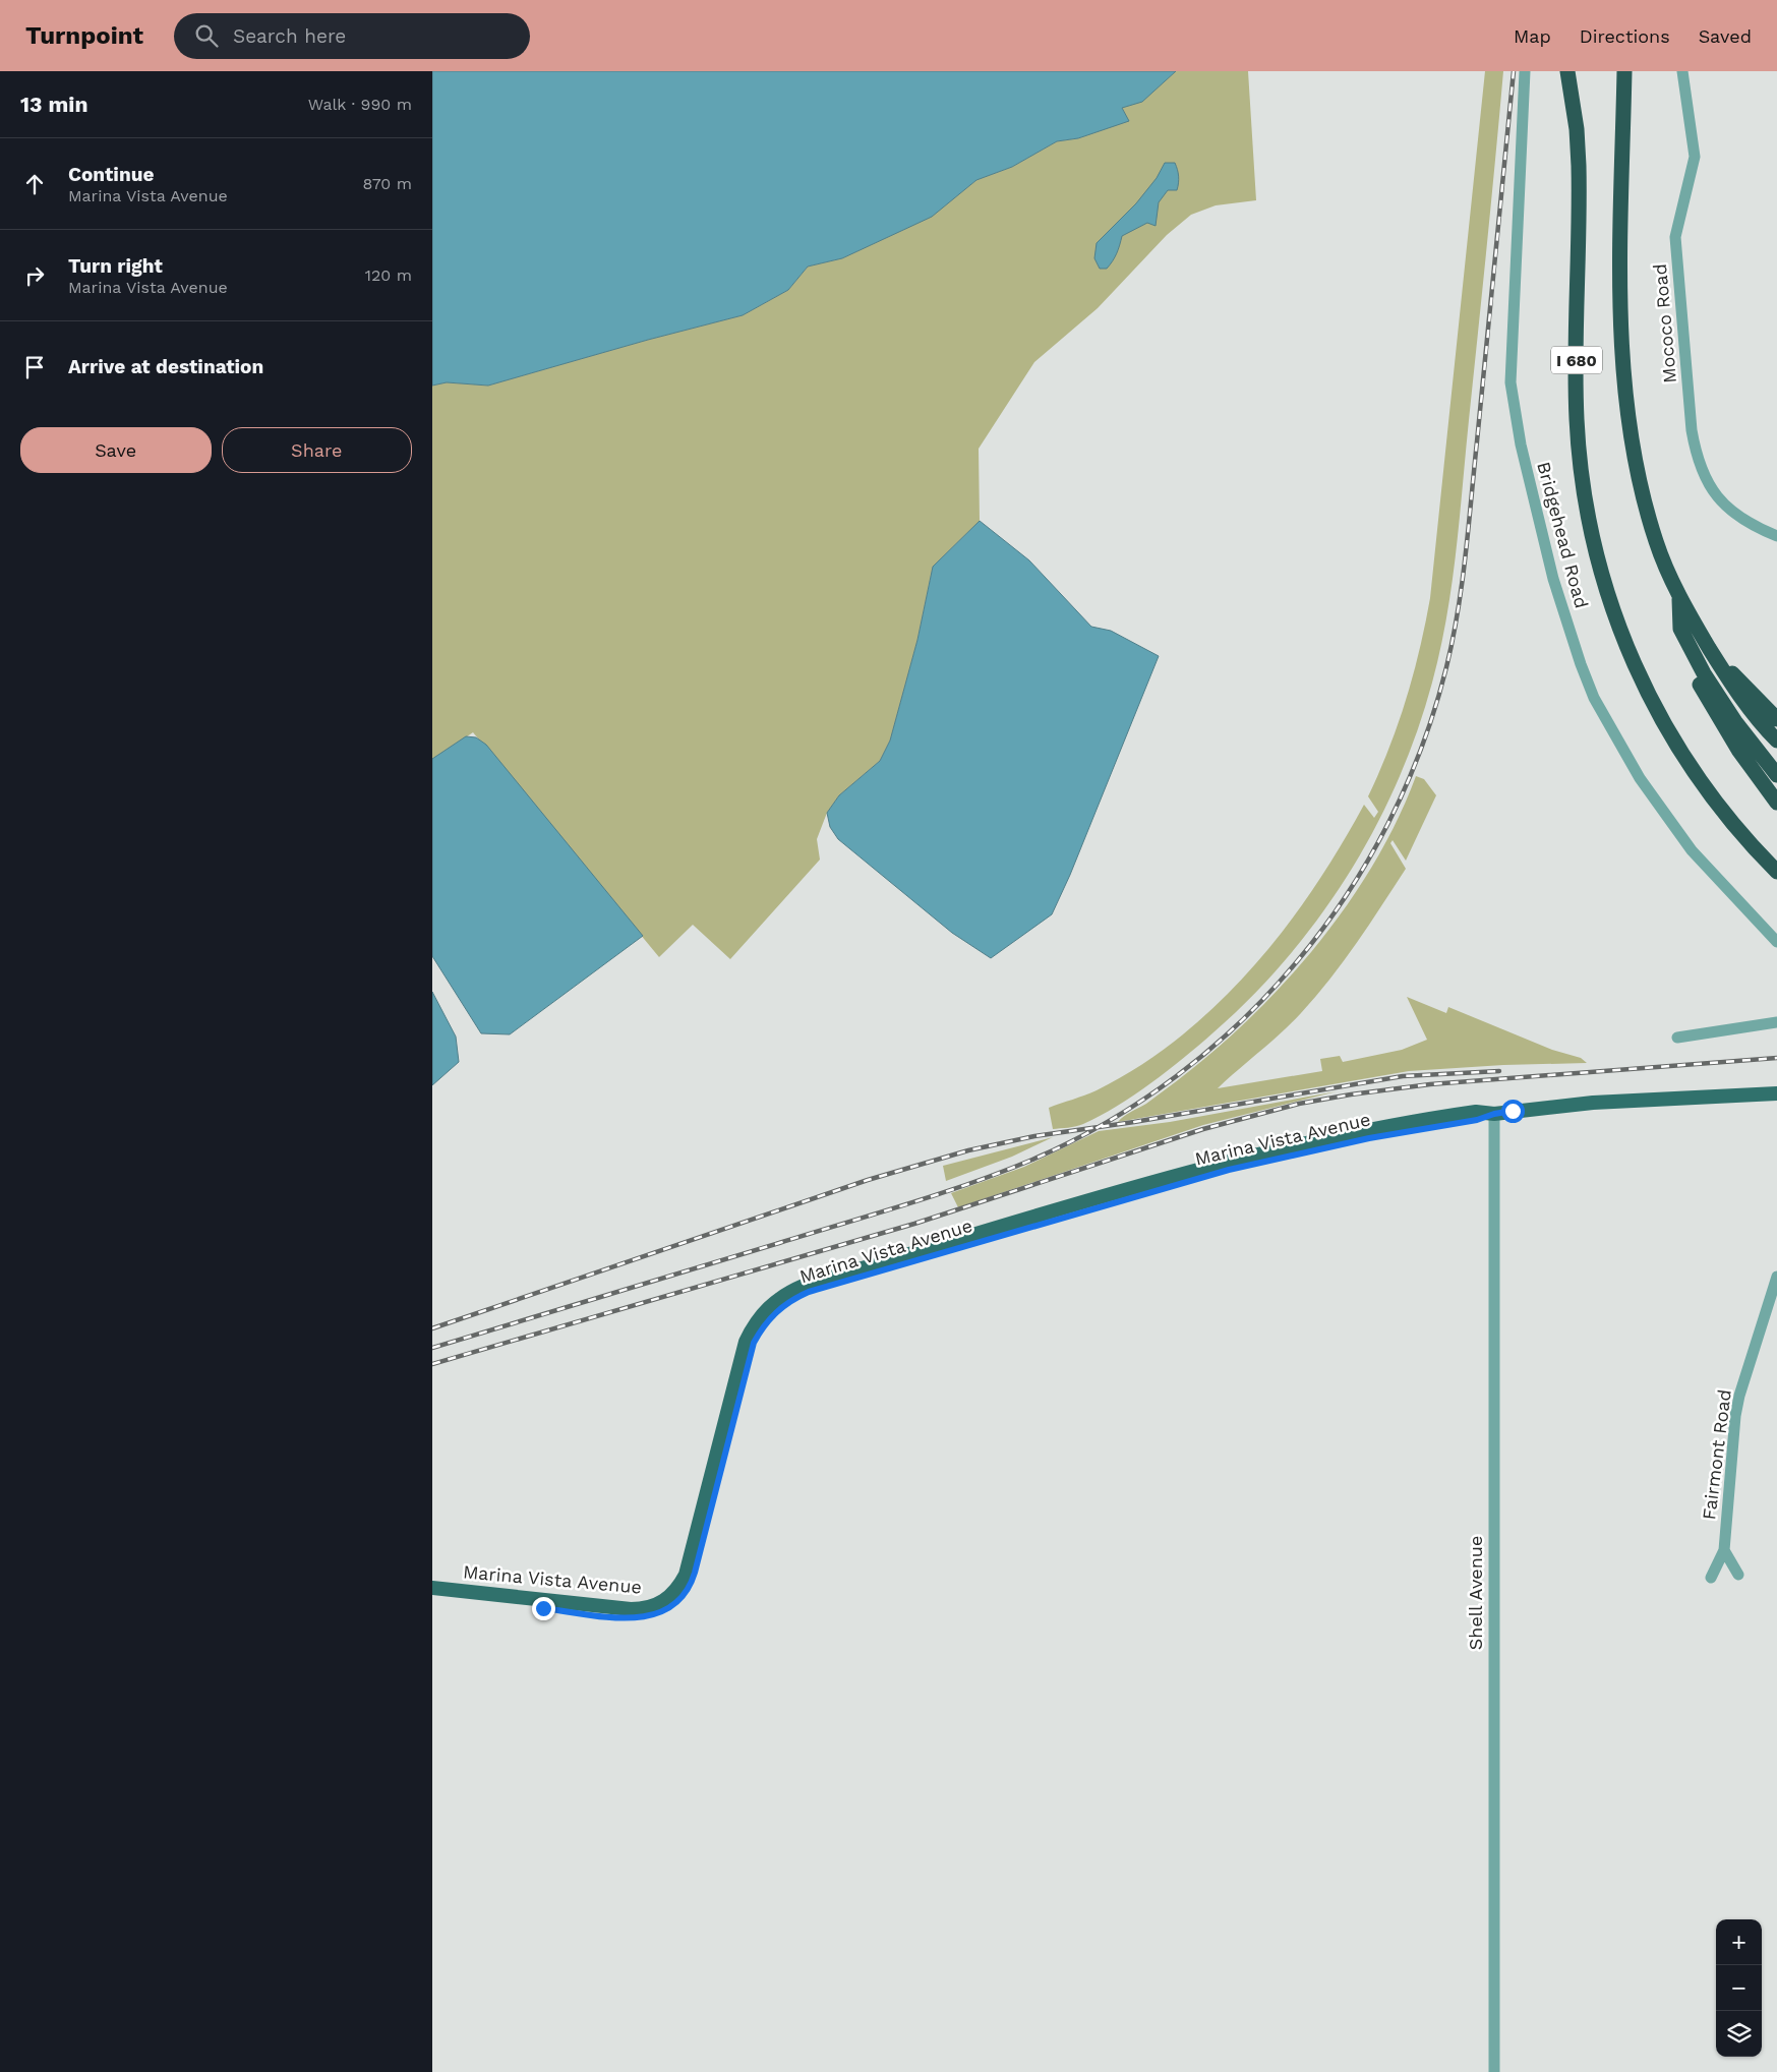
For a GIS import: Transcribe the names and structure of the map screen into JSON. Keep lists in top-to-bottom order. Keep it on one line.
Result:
{"streets":{"highway":["I 680"],"main road":["Marina Vista Avenue"],"street":["Mococo Road","Bridgehead Road","Fairmont Road","Shell Avenue"]},"crossings":[["Marina Vista Avenue","Shell Avenue"]],"page":{"header":"Turnpoint","search":"Search here","nav":["Map","Directions","Saved"],"heading":["13 min","Walk · 990 m"],"list":[["Continue","Marina Vista Avenue","870 m"],["Turn right","Marina Vista Avenue","120 m"],"Arrive at destination"],"buttons":["Save","Share"],"map_buttons":["+","−"]}}
